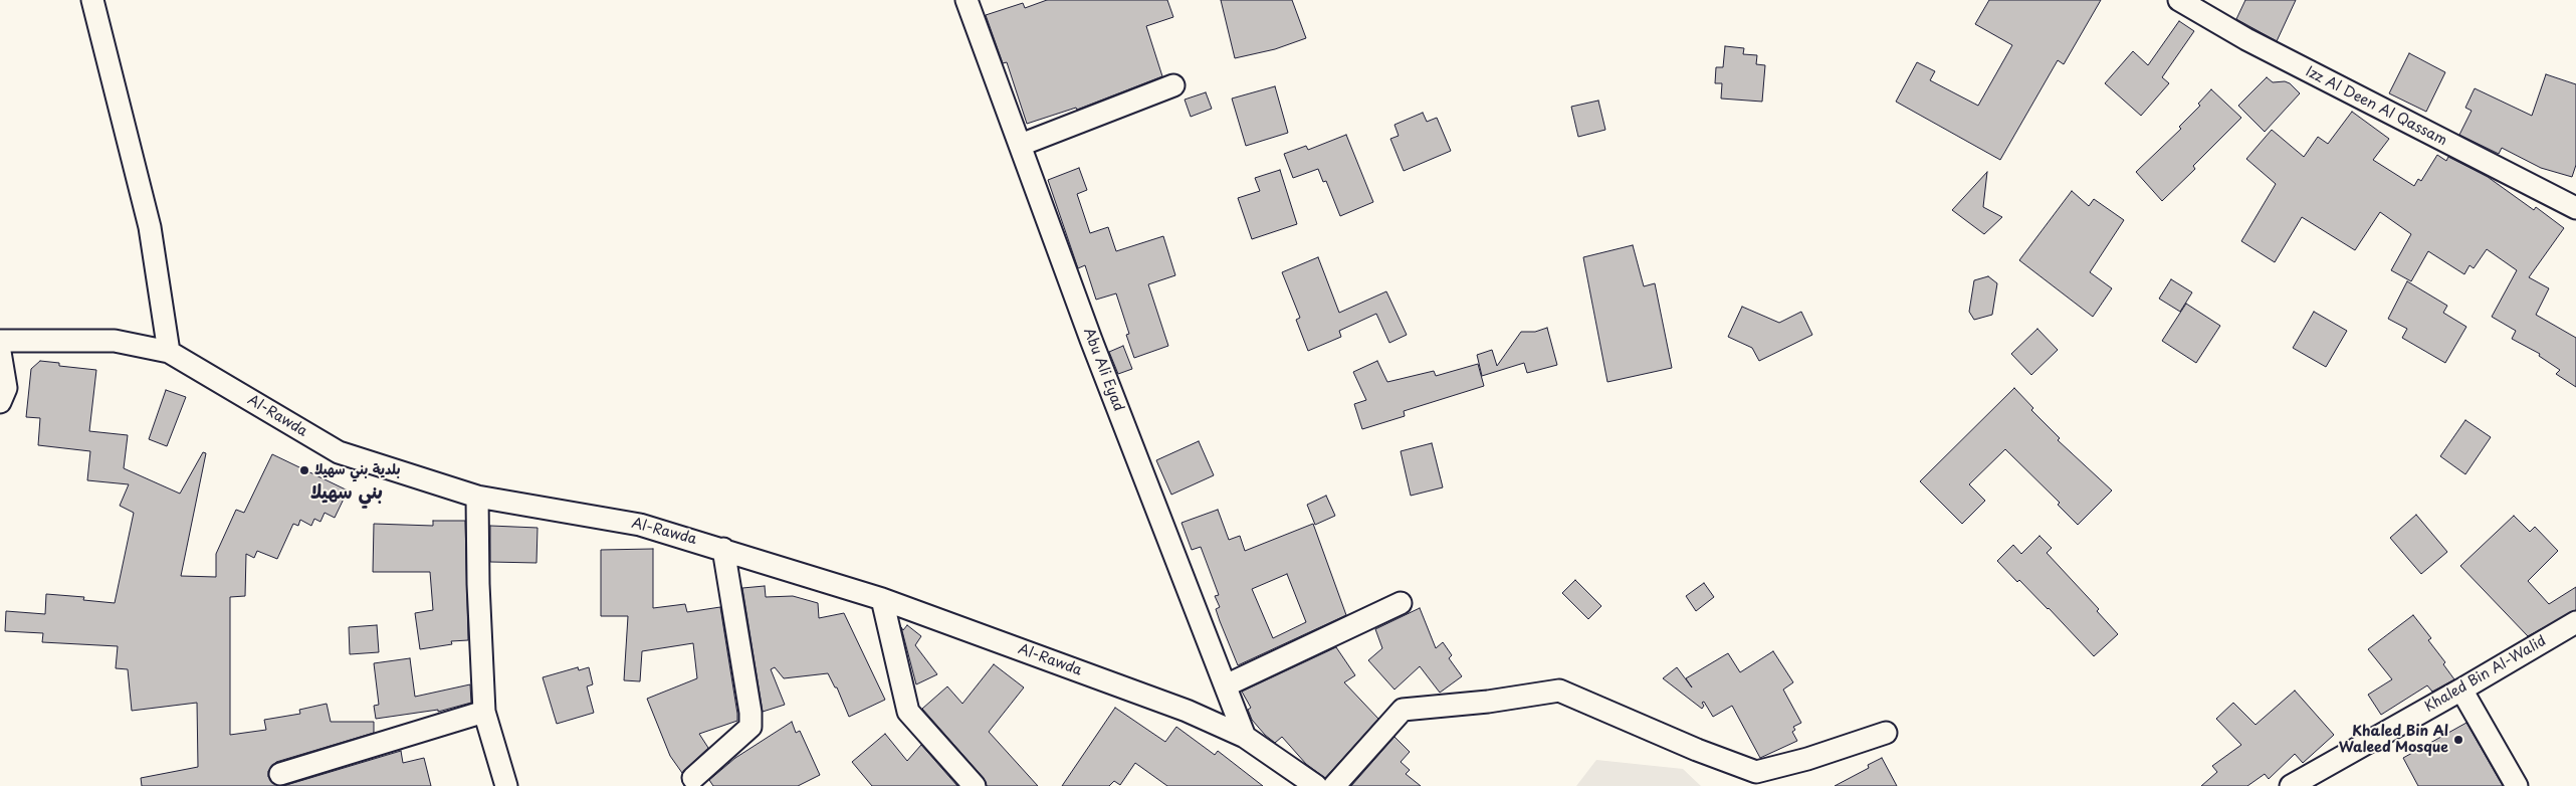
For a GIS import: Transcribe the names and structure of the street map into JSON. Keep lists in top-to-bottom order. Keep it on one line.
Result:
{"streets":{"street":["Izz Al Deen Al Qassam","Abu Ali Eyad","Al-Rawda","Khaled Bin Al-Walid"]},"crossings":[["Abu Ali Eyad","Al-Rawda"]],"districts":["بني سهيلا"],"places":["بلدية بني سهيلا","Khaled Bin Al Waleed Mosque"]}
